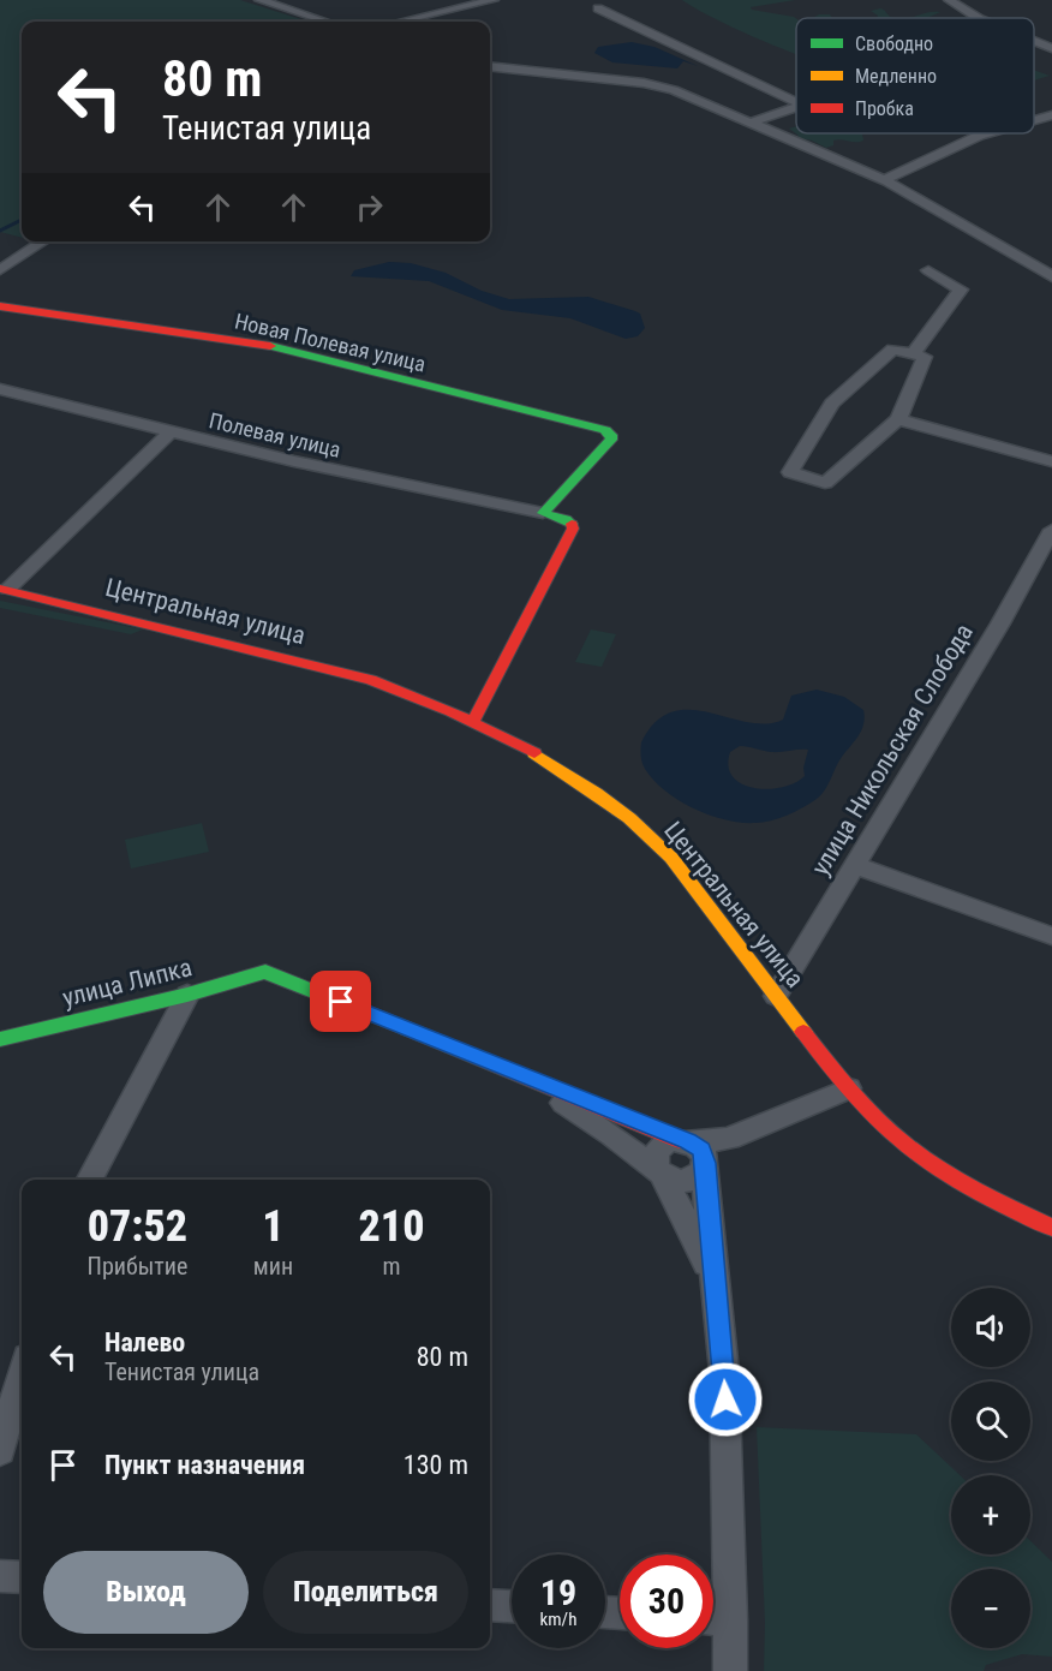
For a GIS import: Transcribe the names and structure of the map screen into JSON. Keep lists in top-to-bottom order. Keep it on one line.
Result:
{"streets":{"street":["Новая Полевая улица","Полевая улица","Центральная улица","улица Никольская Слобода","улица Липка"]},"crossings":[["Новая Полевая улица","Полевая улица"],["Центральная улица","улица Никольская Слобода"]],"legend":["Свободно","Медленно","Пробка"],"page":{"turn":["80 m","Тенистая улица"],"eta":["07:52","Прибытие","1","мин","210","m"],"map_buttons":["+","−"],"list":[{"name":"Налево","note":"Тенистая улица","value":"80 m"},{"name":"Пункт назначения","value":"130 m"}],"buttons":["Выход","Поделиться"],"speed":"19 km/h","limit":"30"}}
